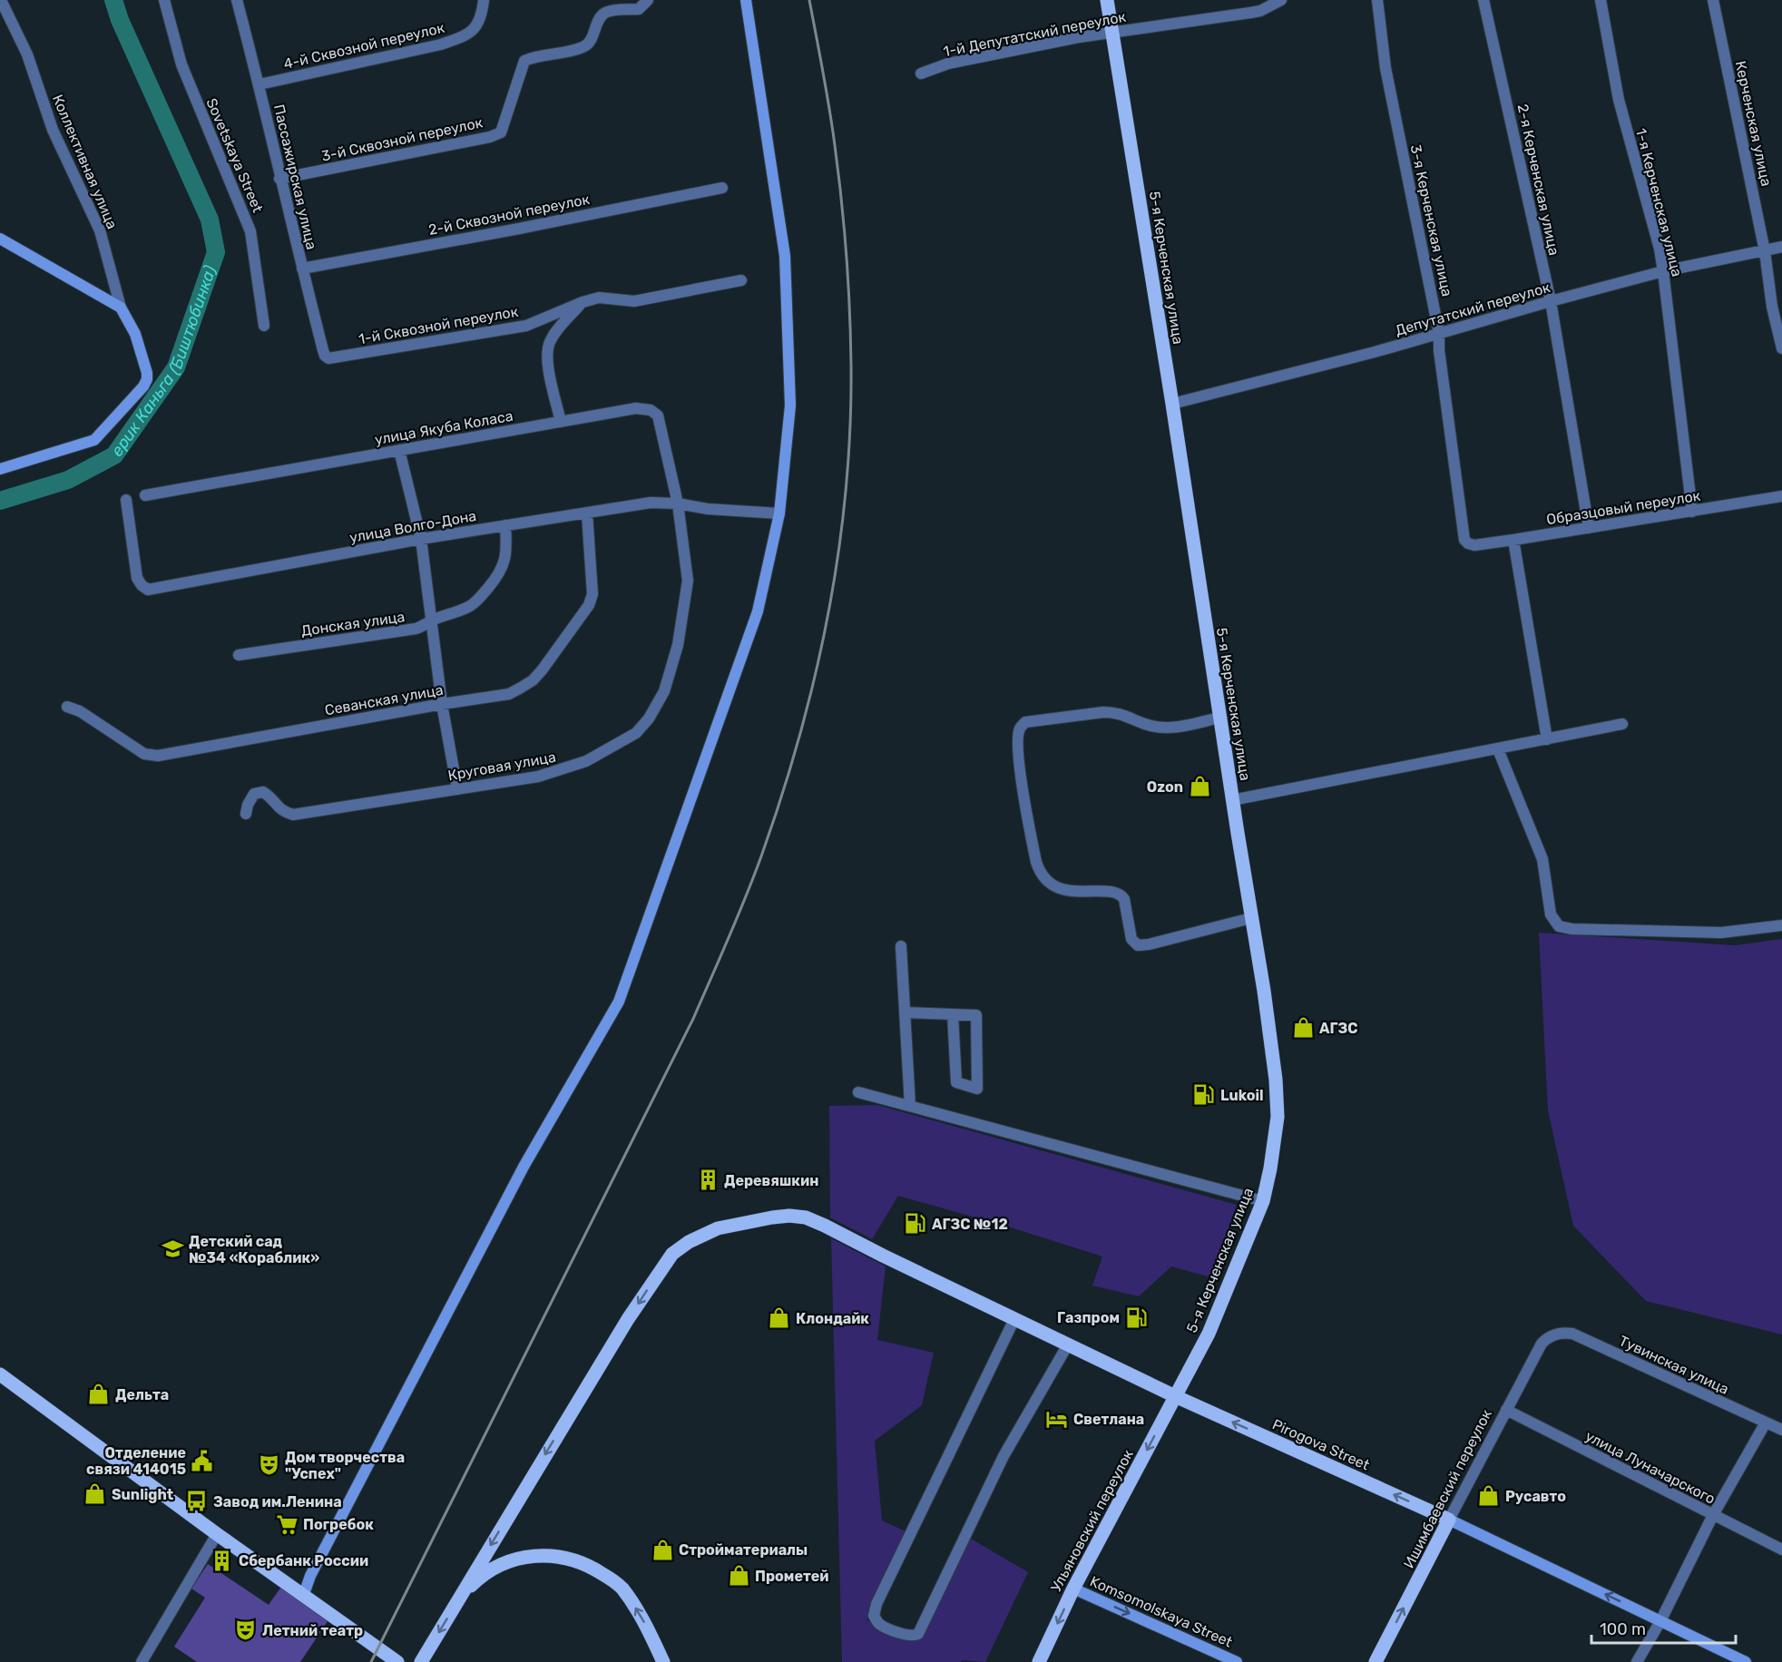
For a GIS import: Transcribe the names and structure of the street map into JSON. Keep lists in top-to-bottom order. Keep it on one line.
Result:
{"streets":{"main road":["5-я Керченская улица","Pirogova Street","Ишимбаевский переулок","Ульяновский переулок"],"street":["1-й Депутатский переулок","4-й Сквозной переулок","Керченская улица","3-й Сквозной переулок","Sovetskaya Street","Коллективная улица","Пассажирская улица","2-я Керченская улица","1-я Керченская улица","2-й Сквозной переулок","3-я Керченская улица","Депутатский переулок","1-й Сквозной переулок","улица Якуба Коласа","Образцовый переулок","улица Волго-Дона","Донская улица","Севанская улица","Круговая улица","Тувинская улица","улица Луначарского","Komsomolskaya Street"]},"crossings":[["1-й Депутатский переулок","5-я Керченская улица"],["4-й Сквозной переулок","Пассажирская улица"],["Керченская улица","Депутатский переулок"],["3-й Сквозной переулок","Пассажирская улица"],["Пассажирская улица","2-й Сквозной переулок"],["Пассажирская улица","1-й Сквозной переулок"],["2-я Керченская улица","Депутатский переулок"],["2-я Керченская улица","Образцовый переулок"],["1-я Керченская улица","Депутатский переулок"],["1-я Керченская улица","Образцовый переулок"],["3-я Керченская улица","Депутатский переулок"],["3-я Керченская улица","Образцовый переулок"],["5-я Керченская улица","Депутатский переулок"],["5-я Керченская улица","Pirogova Street"],["5-я Керченская улица","Ульяновский переулок"],["улица Якуба Коласа","улица Волго-Дона"],["улица Якуба Коласа","Круговая улица"],["улица Волго-Дона","Донская улица"],["улица Волго-Дона","Севанская улица"],["улица Волго-Дона","Круговая улица"],["Тувинская улица","Ишимбаевский переулок"],["Pirogova Street","Ишимбаевский переулок"],["Pirogova Street","Ульяновский переулок"],["улица Луначарского","Ишимбаевский переулок"],["Ульяновский переулок","Komsomolskaya Street"]],"one_way":["Ишимбаевский переулок","Ульяновский переулок","Komsomolskaya Street"],"water":["ерик Каньга (Биштюбинка)"],"places":{"shop":["Ozon","АГЗС","Клондайк","Дельта","Sunlight","Русавто","Стройматериалы","Прометей"],"fuel station":["Lukoil","АГЗС №12","Газпром"],"building":["Деревяшкин","Сбербанк России"],"school or university":["Детский сад №34 «Кораблик»"],"hotel":["Светлана"],"public building":["Отделение связи 414015"],"theatre":["Дом творчества \"Успех\"","Летний театр"],"bus stop":["Завод им.Ленина"],"supermarket":["Погребок"]},"scale_bar":"100 m"}
